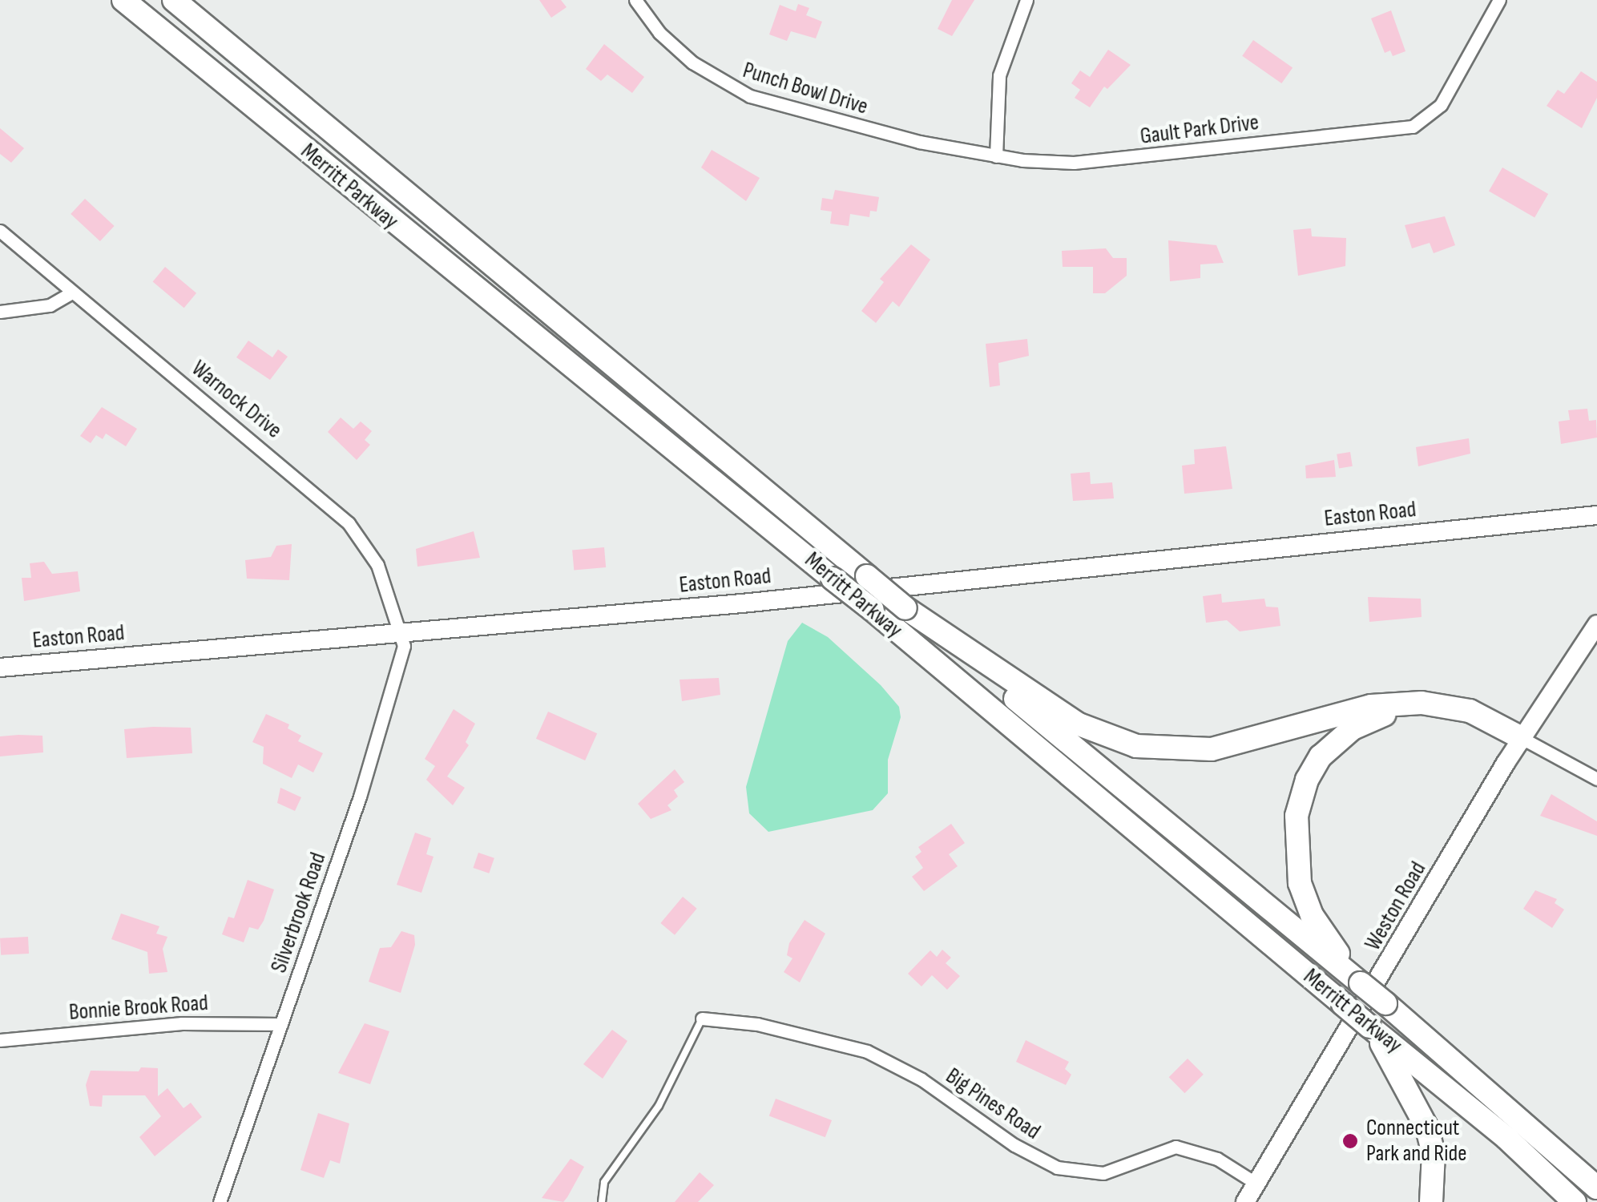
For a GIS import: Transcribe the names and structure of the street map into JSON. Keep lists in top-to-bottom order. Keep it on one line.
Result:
{"streets":{"highway":["Merritt Parkway"],"main road":["Easton Road","Weston Road"],"street":["Punch Bowl Drive","Gault Park Drive","Warnock Drive","Silverbrook Road","Bonnie Brook Road","Big Pines Road"]},"crossings":[["Punch Bowl Drive","Gault Park Drive"],["Warnock Drive","Easton Road"],["Warnock Drive","Silverbrook Road"],["Easton Road","Silverbrook Road"],["Weston Road","Big Pines Road"],["Silverbrook Road","Bonnie Brook Road"]],"places":["Connecticut Park and Ride"]}
